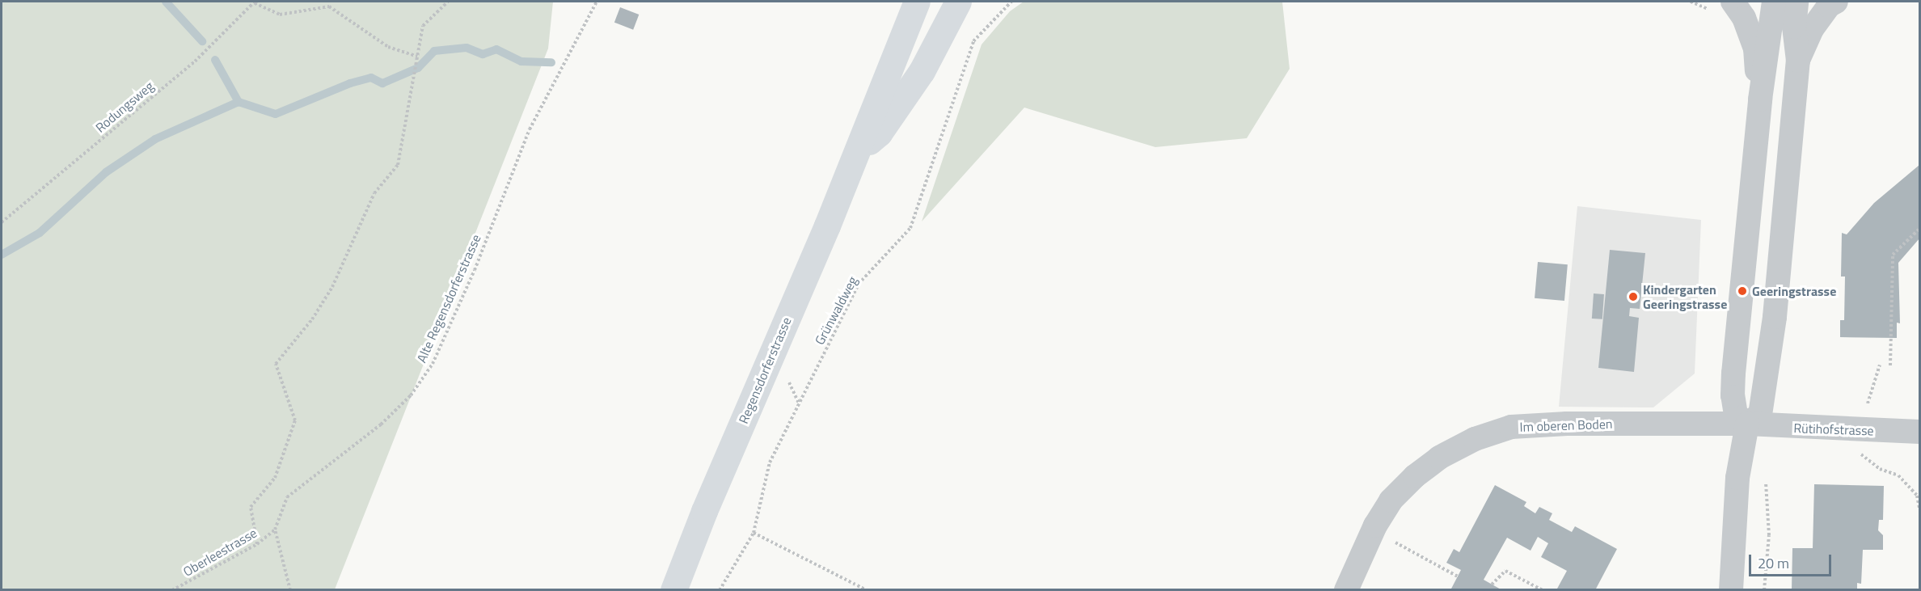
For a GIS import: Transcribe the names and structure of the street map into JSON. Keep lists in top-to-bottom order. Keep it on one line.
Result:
{"streets":{"main road":["Regensdorferstrasse"],"street":["Im oberen Boden","Rütihofstrasse"],"path":["Rodungsweg","Alte Regensdorferstrasse","Grünwaldweg","Oberleestrasse"]},"crossings":[["Alte Regensdorferstrasse","Oberleestrasse"],["Im oberen Boden","Rütihofstrasse"]],"places":["Geeringstrasse","Kindergarten Geeringstrasse"],"scale_bar":"20 m"}
